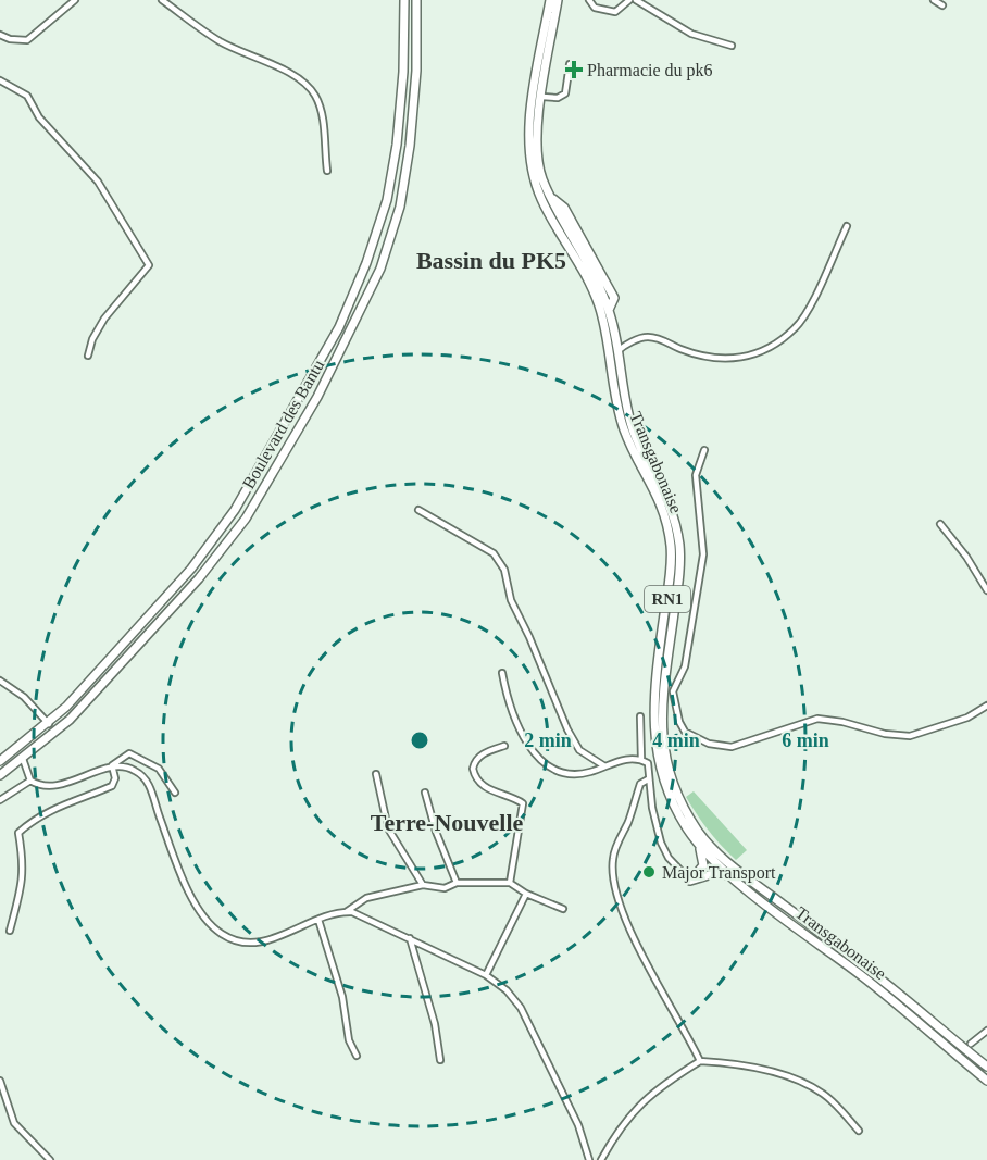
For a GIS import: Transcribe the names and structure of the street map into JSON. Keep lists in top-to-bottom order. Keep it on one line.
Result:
{"streets":{"highway":["Boulevard des Bantu","Transgabonaise","RN1"]},"districts":["Bassin du PK5","Terre-Nouvelle"],"places":{"health":["Pharmacie du pk6"],"other":["Major Transport"]},"rings":["2 min","4 min","6 min"]}
